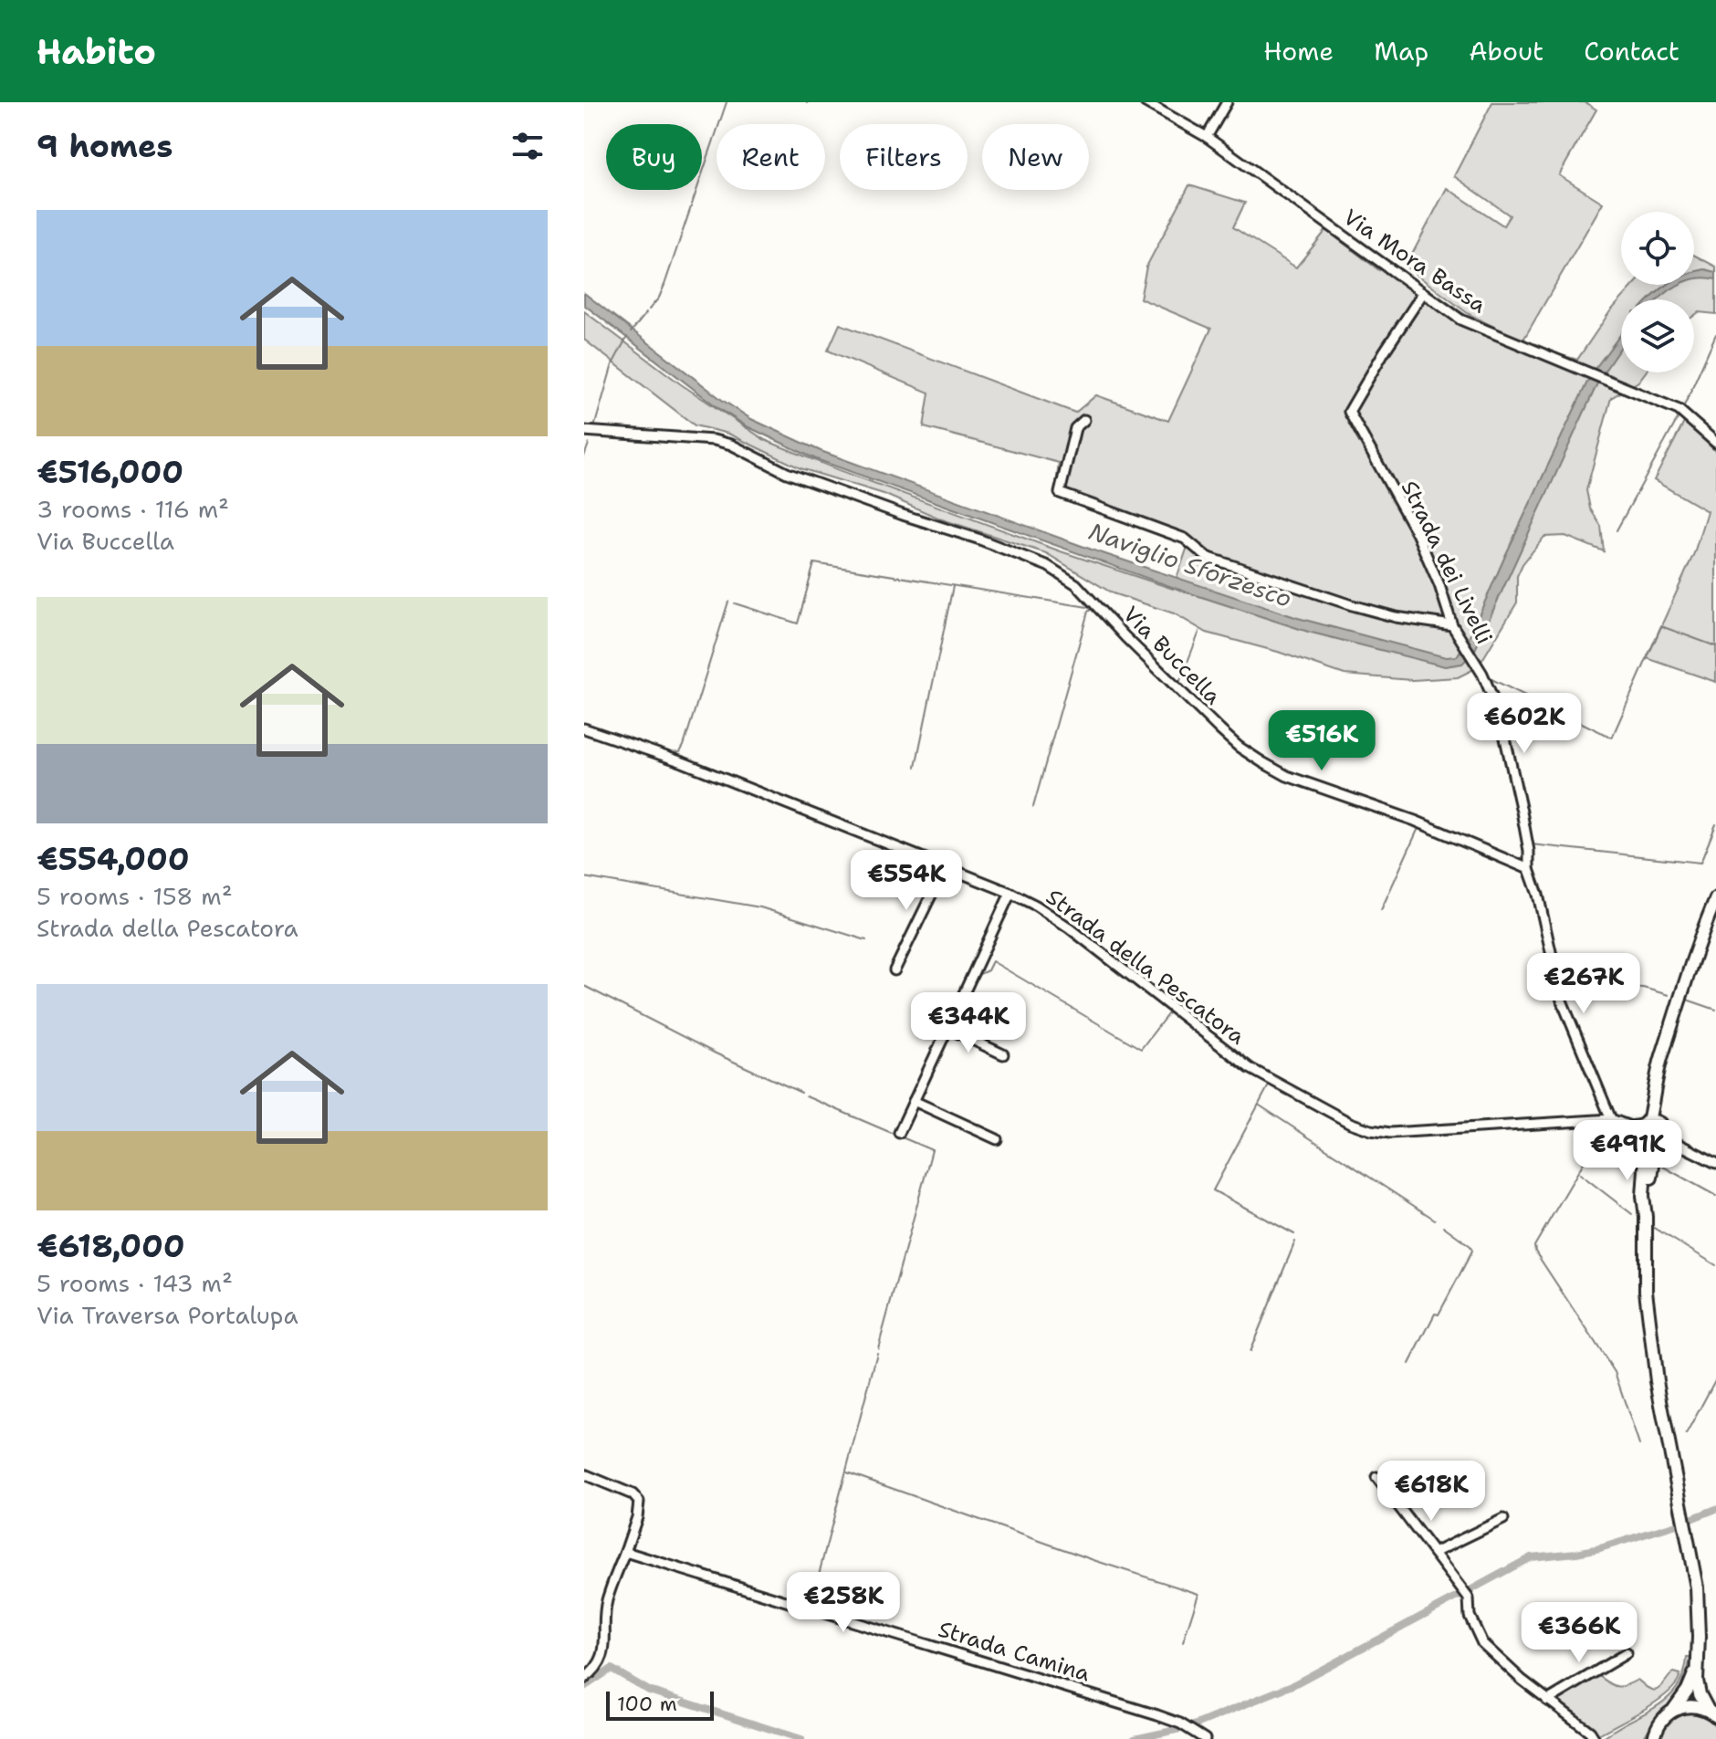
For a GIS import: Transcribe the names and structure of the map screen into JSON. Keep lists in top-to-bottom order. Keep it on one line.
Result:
{"streets":{"street":["Via Mora Bassa","Strada dei Livelli","Via Buccella","Strada della Pescatora","Strada Camina"]},"crossings":[["Via Mora Bassa","Strada dei Livelli"],["Strada dei Livelli","Via Buccella"]],"water":["Naviglio Sforzesco"],"scale_bar":"100 m","page":{"header":"Habito","nav":["Home","Map","About","Contact"],"heading":"9 homes","chip":["Buy","Rent","Filters","New"],"list":[{"name":"€516,000","note":"3 rooms · 116 m² · Via Buccella"},{"name":"€554,000","note":"5 rooms · 158 m² · Strada della Pescatora"},{"name":"€618,000","note":"5 rooms · 143 m² · Via Traversa Portalupa"}],"price":["€602K","€516K","€554K","€267K","€344K","€491K","€618K","€258K","€366K"],"scale":"100 m"}}
